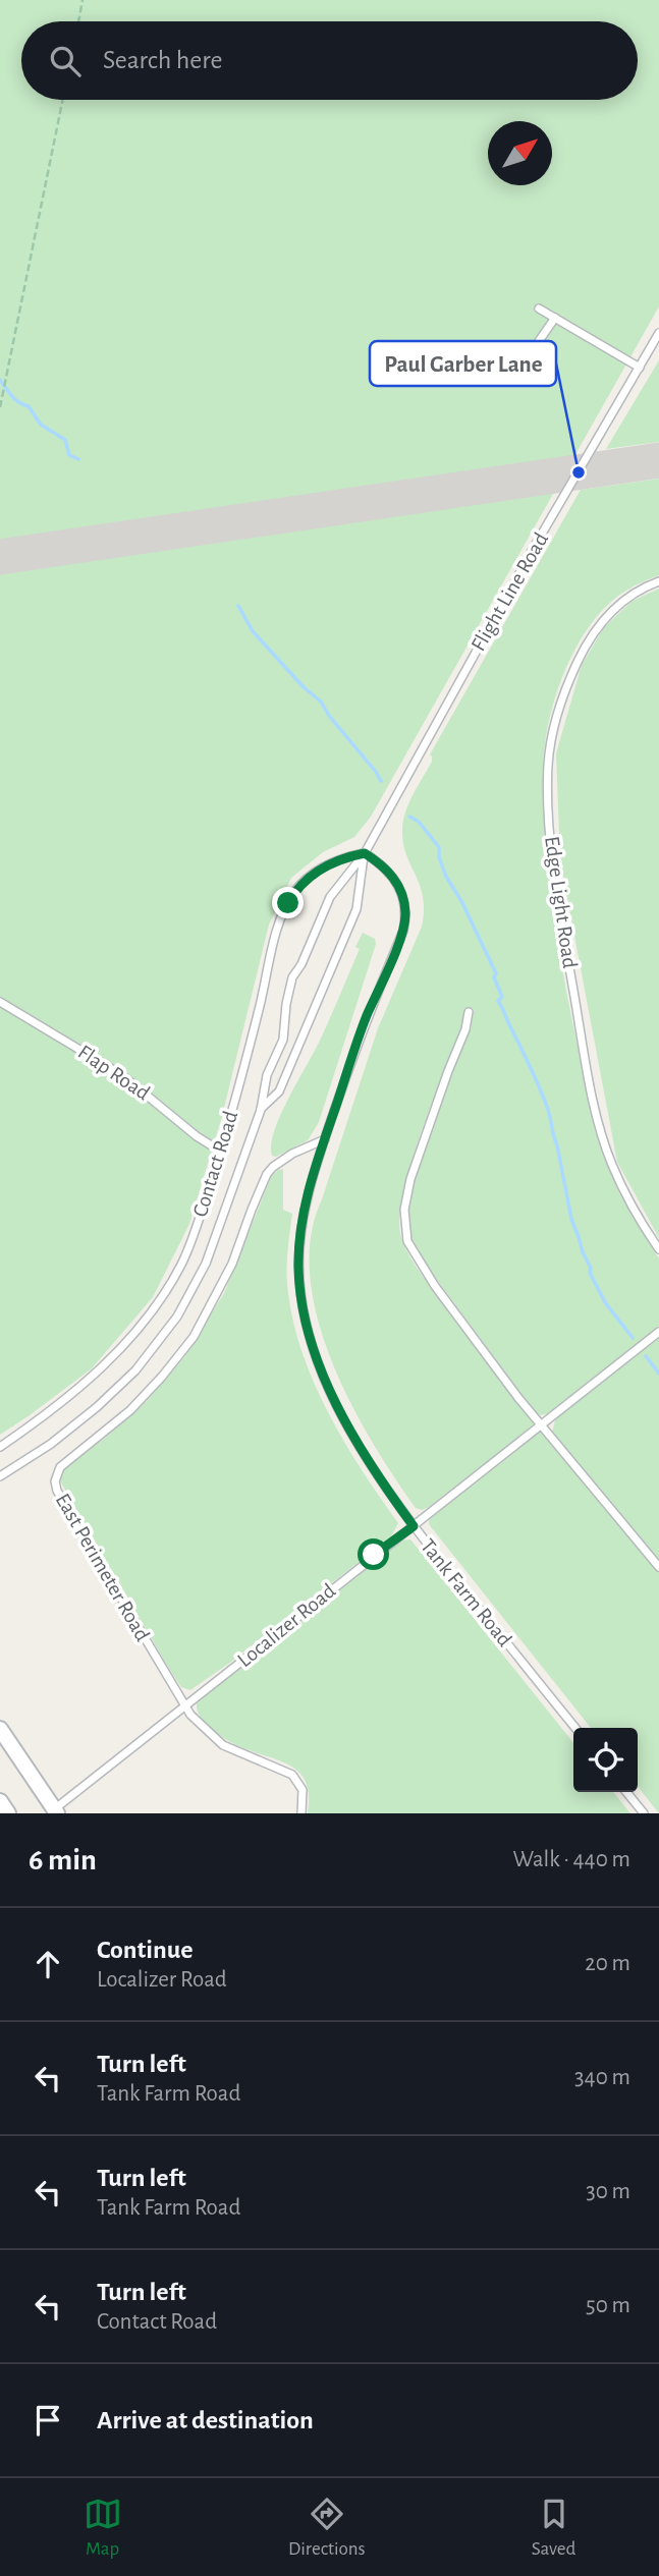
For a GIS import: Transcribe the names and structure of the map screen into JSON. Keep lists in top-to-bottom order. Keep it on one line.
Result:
{"streets":{"lane":["Flight Line Road","Edge Light Road","Flap Road","Contact Road","East Perimeter Road","Tank Farm Road","Localizer Road"]},"crossings":[["Flight Line Road","Contact Road"],["Flight Line Road","Tank Farm Road"],["Flap Road","Contact Road"],["Contact Road","Tank Farm Road"],["East Perimeter Road","Tank Farm Road"],["East Perimeter Road","Localizer Road"],["Tank Farm Road","Localizer Road"]],"places":["Paul Garber Lane"],"north":"top right","page":{"search":"Search here","heading":["6 min","Walk · 440 m"],"list":[["Continue","Localizer Road","20 m"],["Turn left","Tank Farm Road","340 m"],["Turn left","Tank Farm Road","30 m"],["Turn left","Contact Road","50 m"],"Arrive at destination"],"nav":["Map","Directions","Saved"]}}
